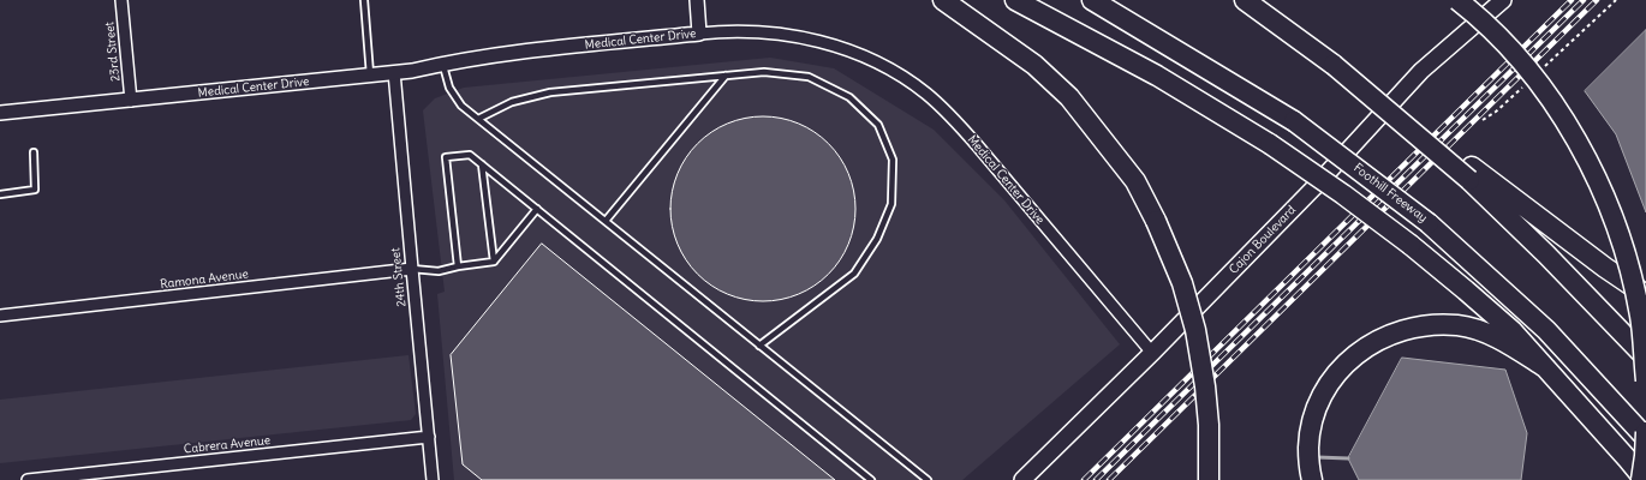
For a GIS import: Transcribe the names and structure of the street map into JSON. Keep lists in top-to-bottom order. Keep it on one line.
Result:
{"streets":{"highway":["Foothill Freeway"],"main road":["Cajon Boulevard"],"street":["Medical Center Drive","23rd Street","24th Street","Ramona Avenue","Cabrera Avenue"]},"crossings":[["Medical Center Drive","23rd Street"],["Medical Center Drive","Cajon Boulevard"],["Medical Center Drive","24th Street"],["24th Street","Ramona Avenue"],["24th Street","Cabrera Avenue"]]}
